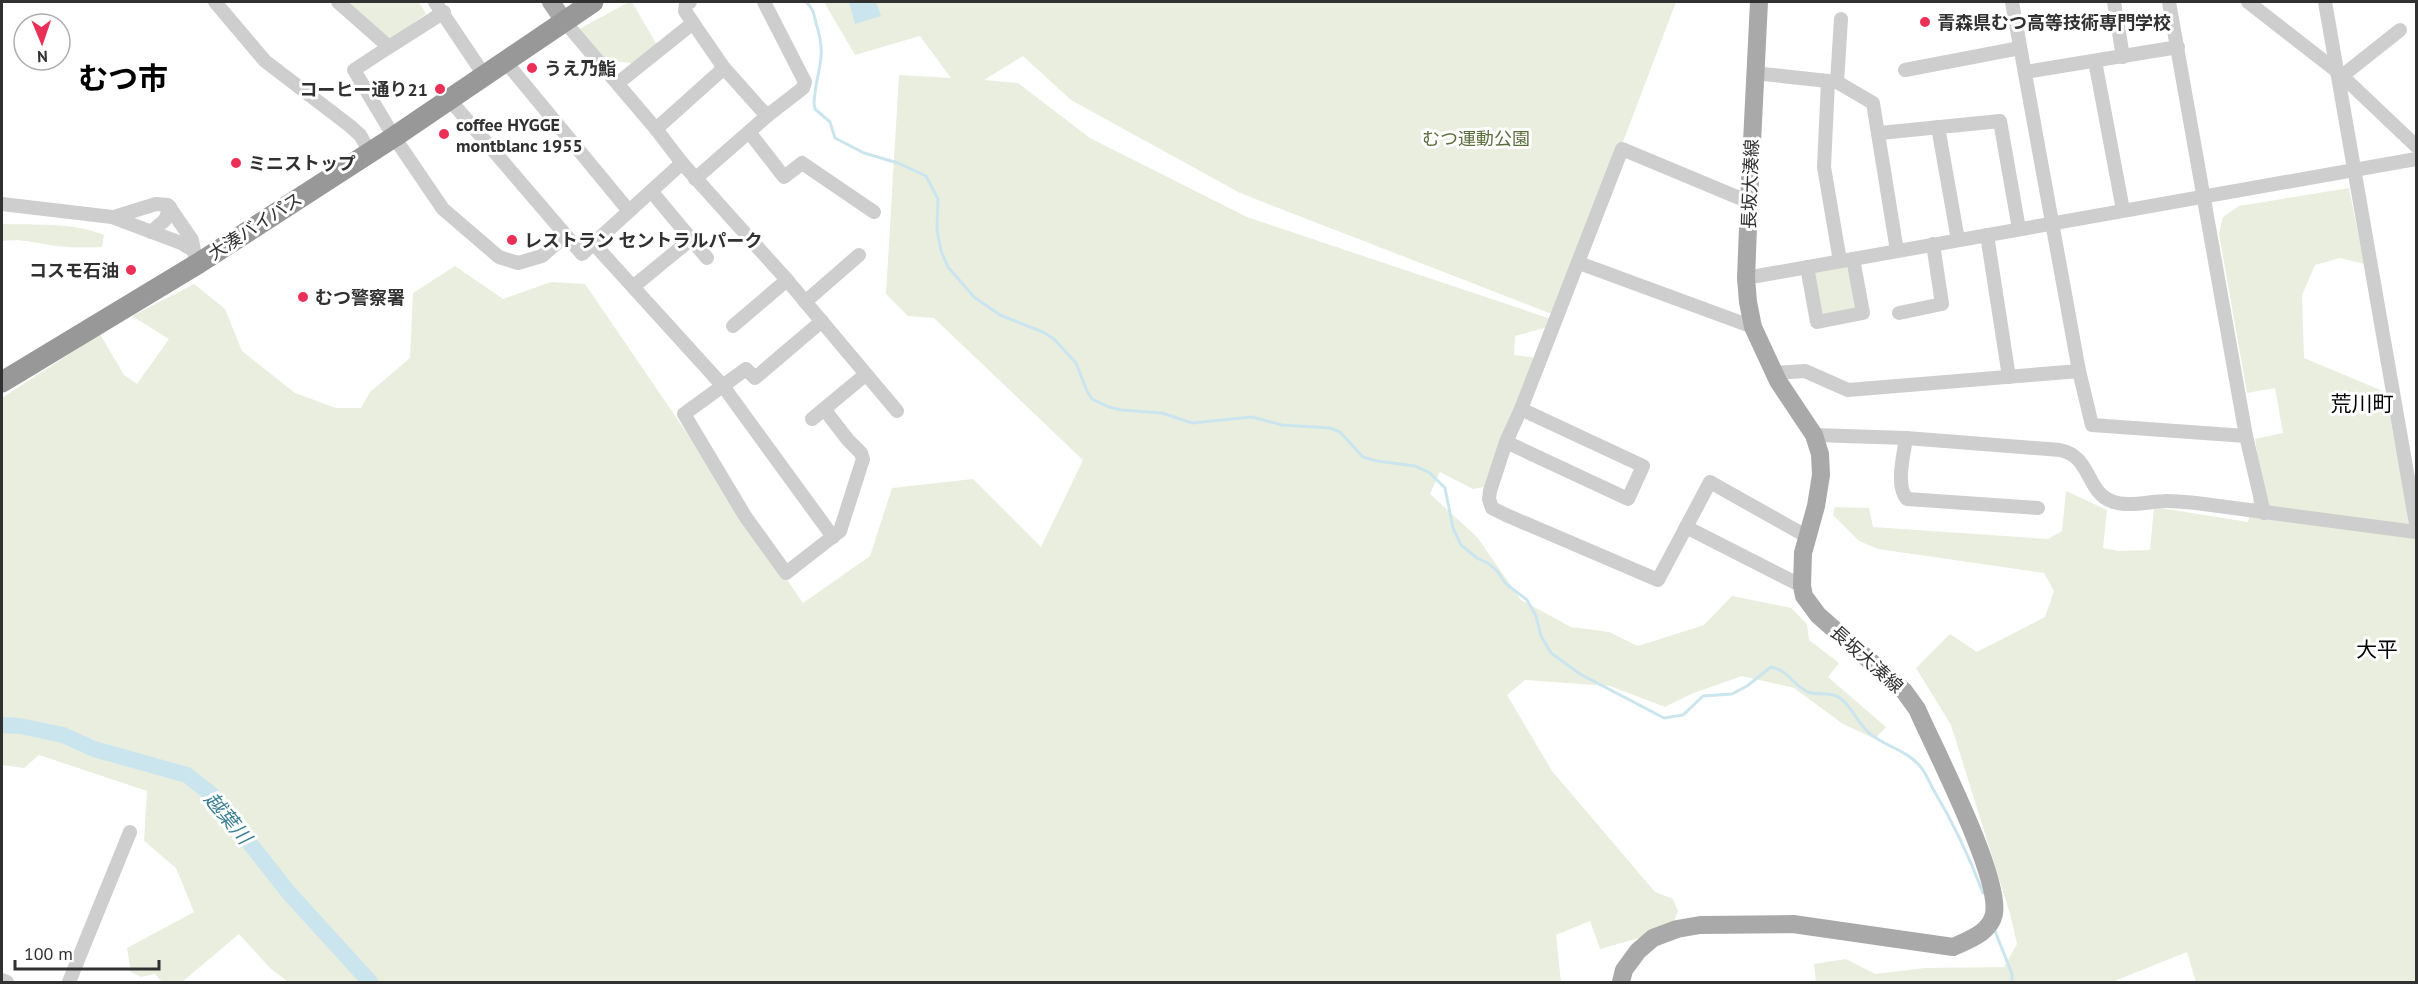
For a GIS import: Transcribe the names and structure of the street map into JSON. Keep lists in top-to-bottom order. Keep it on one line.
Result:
{"streets":{"highway":["大湊バイパス"],"main road":["長坂大湊線"]},"districts":["むつ市","荒川町","大平"],"water":["越葉川"],"parks":["むつ運動公園"],"places":["青森県むつ高等技術専門学校","うえ乃鮨","コーヒー通り21","coffee HYGGE montblanc 1955","ミニストップ","レストラン セントラルパーク","コスモ石油","むつ警察署"],"scale_bar":"100 m","north":"bottom"}
